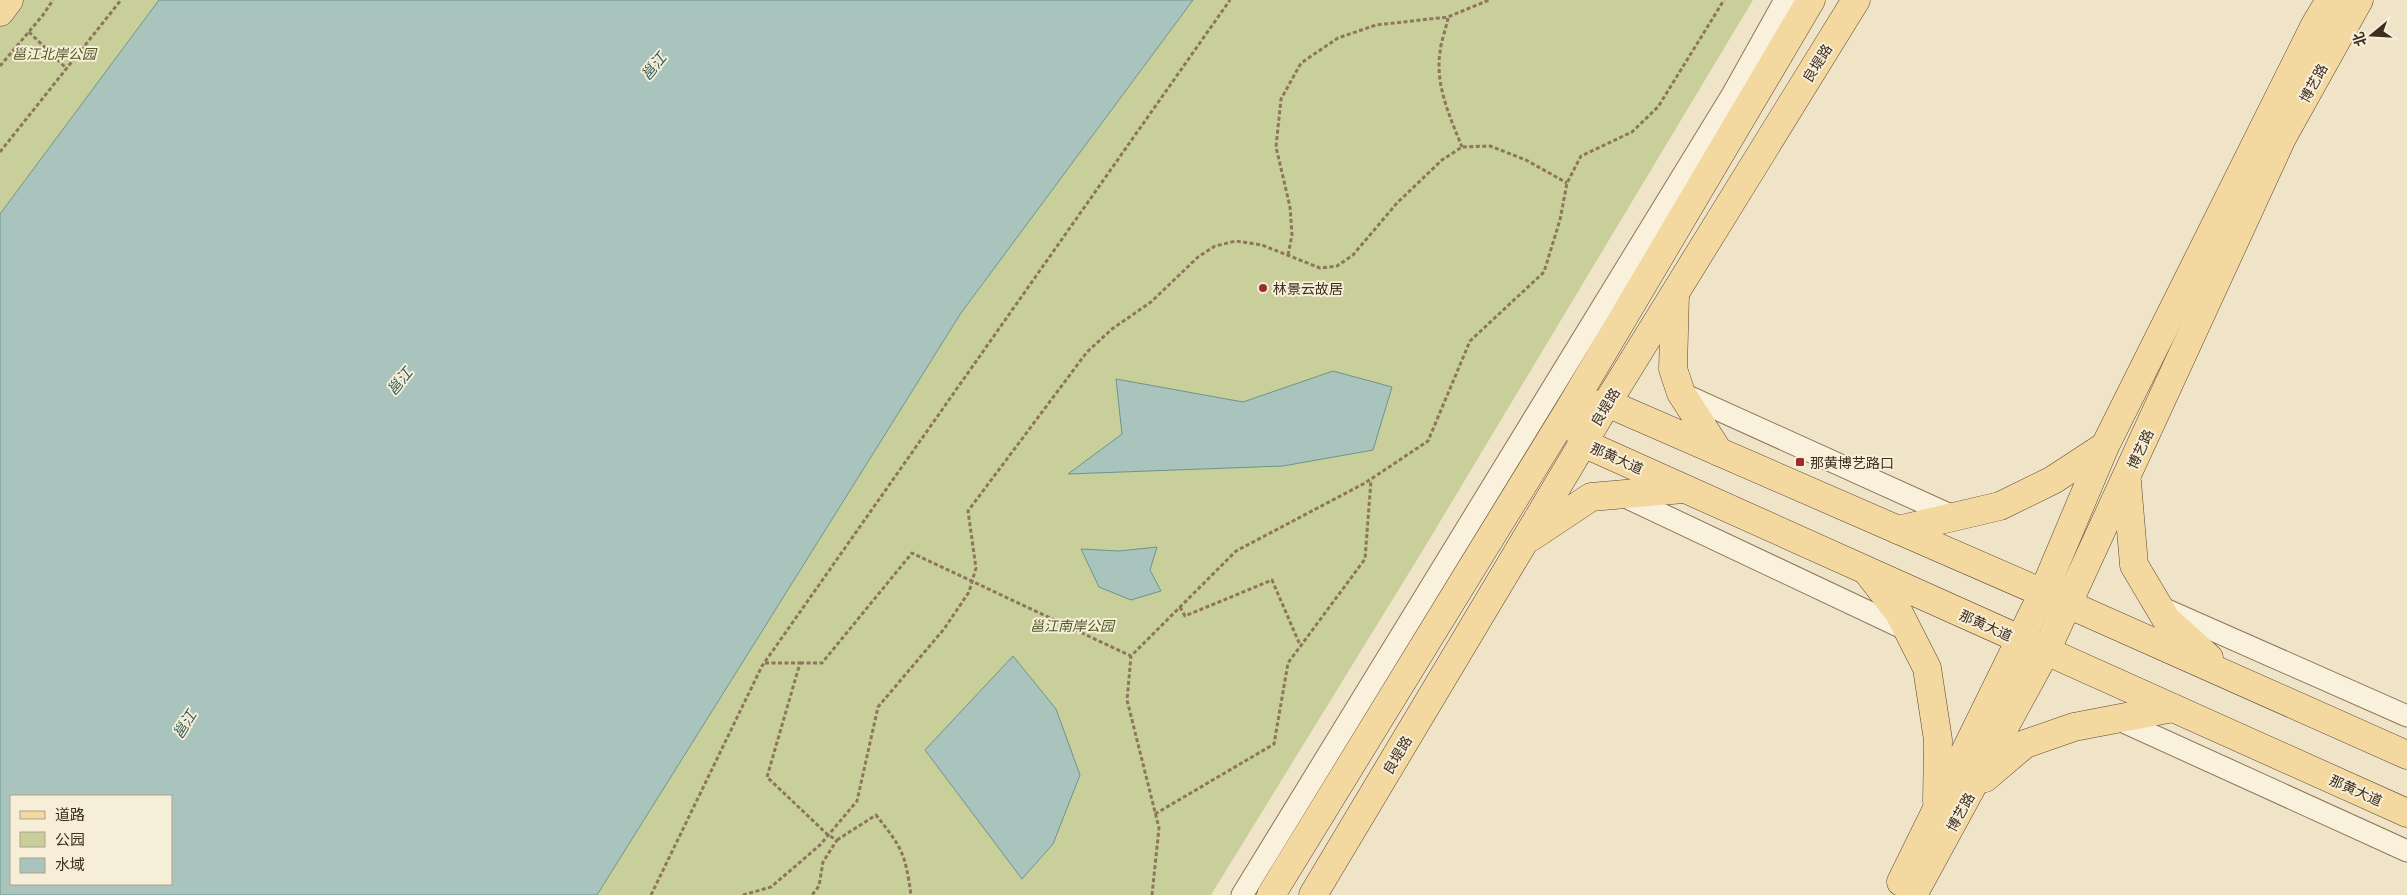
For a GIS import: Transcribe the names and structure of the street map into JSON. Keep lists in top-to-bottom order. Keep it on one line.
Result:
{"streets":{"main road":["良堤路","博艺路","那黄大道"]},"crossings":[["良堤路","那黄大道"],["博艺路","那黄大道"]],"water":["邕江"],"parks":["邕江北岸公园","邕江南岸公园"],"places":{"other":["林景云故居"],"transit":["那黄博艺路口"]},"legend":["道路","公园","水域"],"north":"left"}
